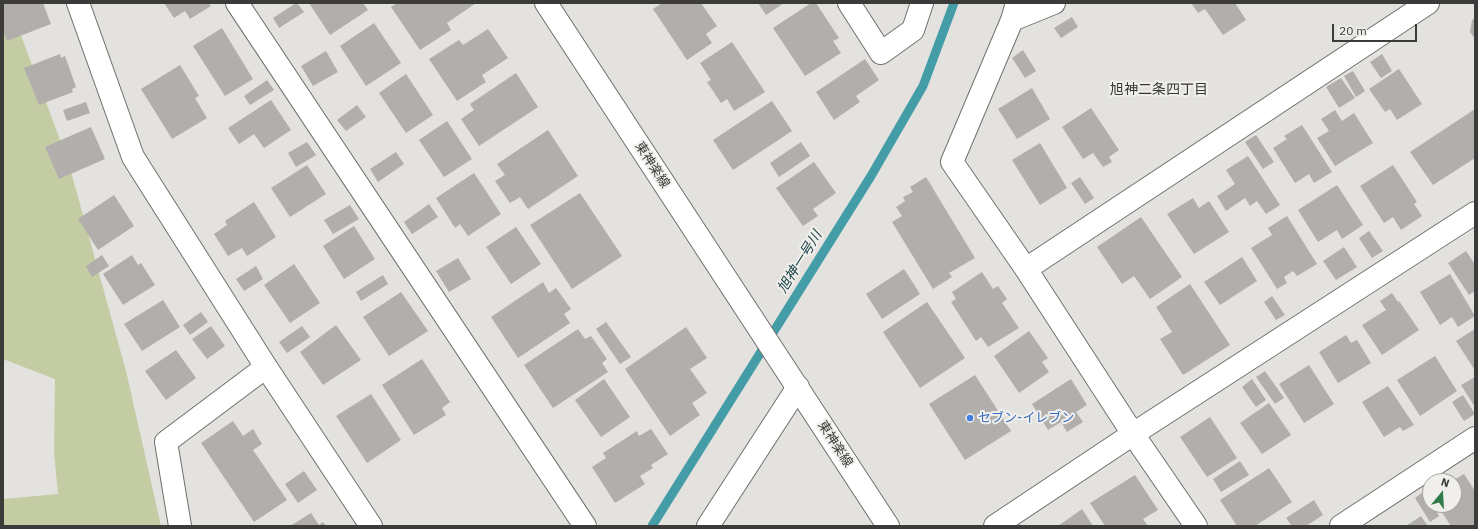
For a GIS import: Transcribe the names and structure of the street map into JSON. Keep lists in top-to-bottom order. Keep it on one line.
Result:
{"streets":{"street":["東神楽線"]},"districts":["旭神二条四丁目"],"water":["旭神一号川"],"places":["セブン-イレブン"],"scale_bar":"20 m","north":"top"}
